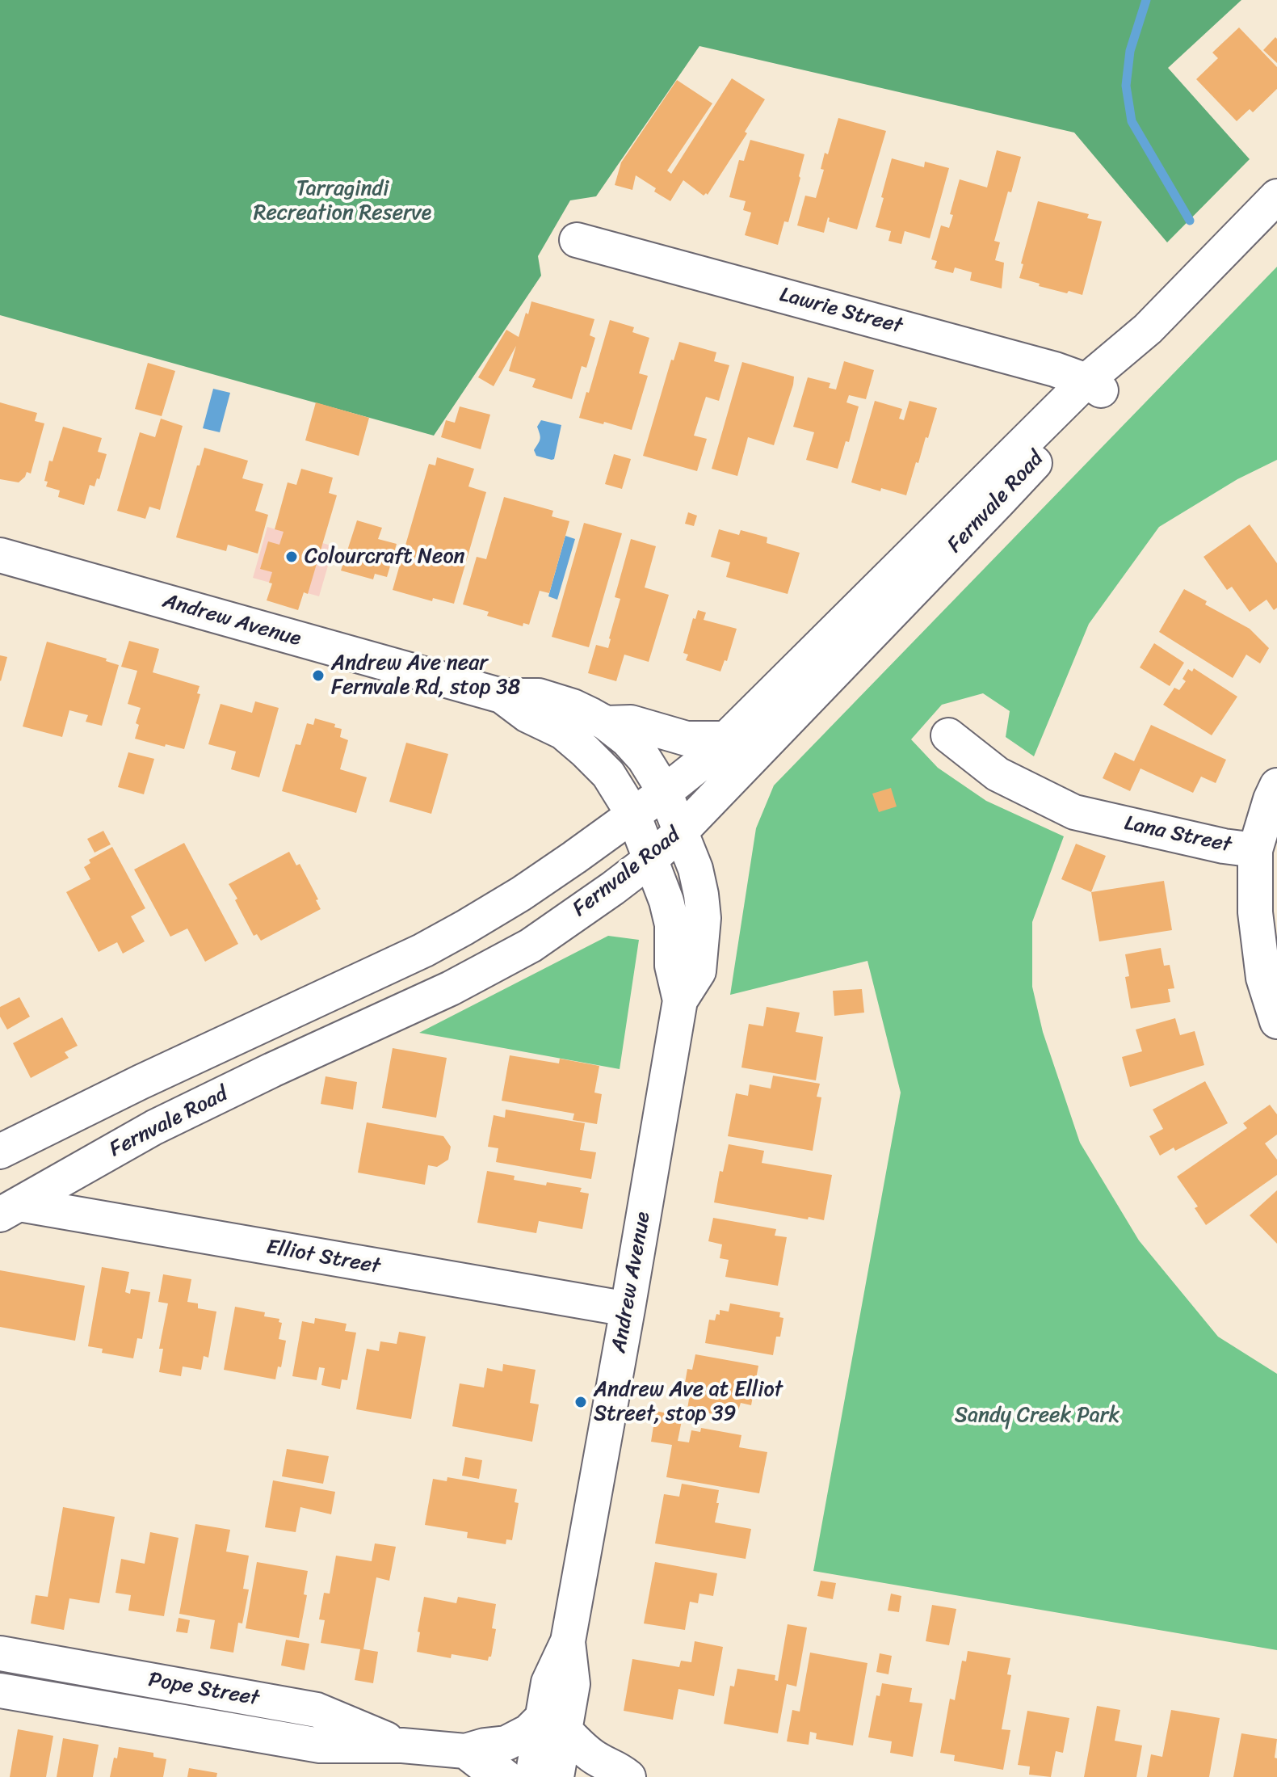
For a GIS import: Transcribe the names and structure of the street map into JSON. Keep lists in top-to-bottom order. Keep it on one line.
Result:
{"streets":{"street":["Lawrie Street","Fernvale Road","Andrew Avenue","Lana Street","Elliot Street","Pope Street"]},"crossings":[["Lawrie Street","Fernvale Road"],["Fernvale Road","Andrew Avenue"],["Fernvale Road","Elliot Street"],["Andrew Avenue","Elliot Street"],["Andrew Avenue","Pope Street"]],"parks":["Tarragindi Recreation Reserve","Sandy Creek Park"],"places":["Colourcraft Neon","Andrew Ave near Fernvale Rd, stop 38","Andrew Ave at Elliot Street, stop 39"]}
